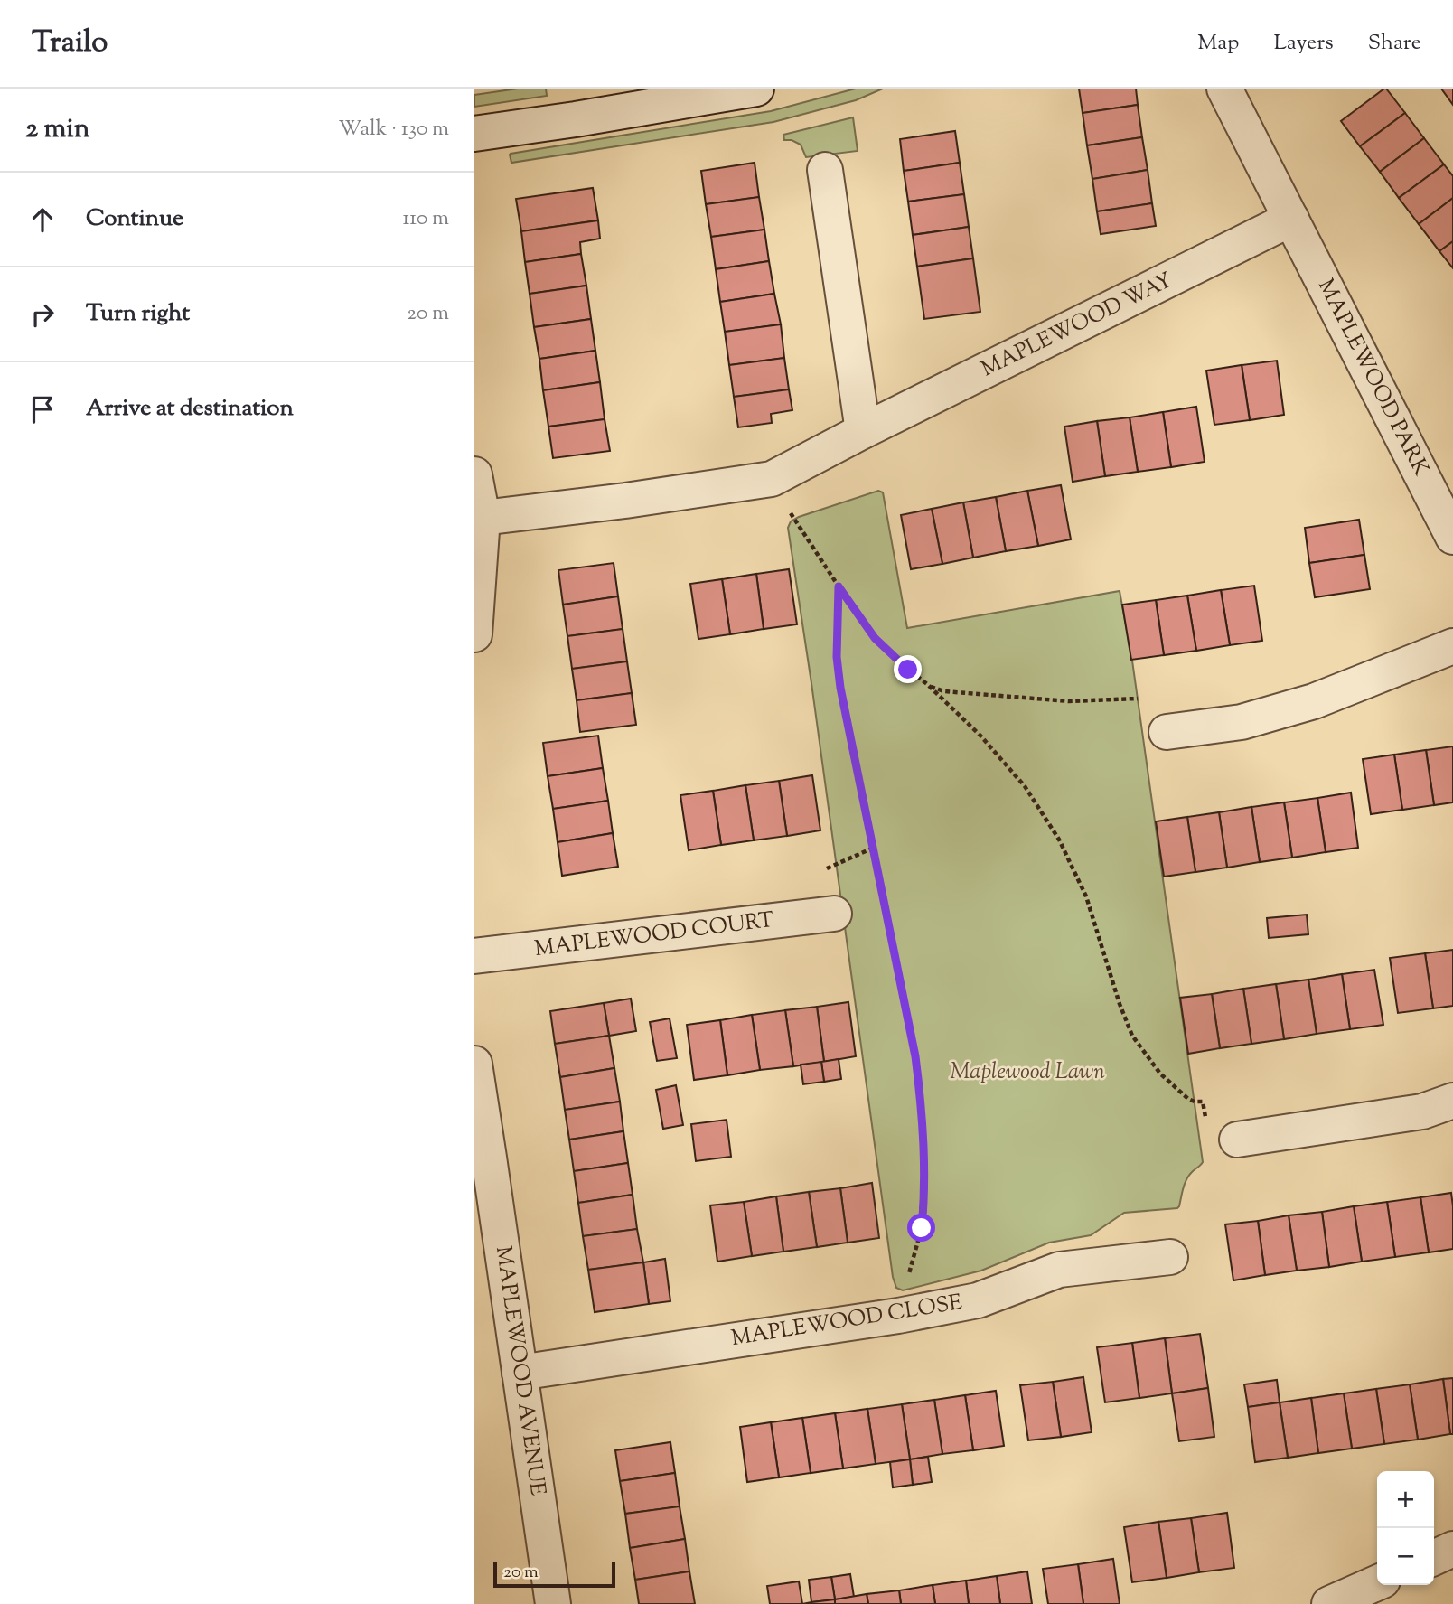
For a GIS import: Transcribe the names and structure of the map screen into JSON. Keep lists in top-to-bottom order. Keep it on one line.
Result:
{"streets":{"street":["MAPLEWOOD WAY","MAPLEWOOD PARK","MAPLEWOOD COURT","MAPLEWOOD CLOSE","MAPLEWOOD AVENUE"]},"crossings":[["MAPLEWOOD WAY","MAPLEWOOD PARK"],["MAPLEWOOD CLOSE","MAPLEWOOD AVENUE"]],"parks":["Maplewood Lawn"],"scale_bar":"20 m","page":{"header":"Trailo","nav":["Map","Layers","Share"],"heading":["2 min","Walk · 130 m"],"list":[["Continue","110 m"],["Turn right","20 m"],"Arrive at destination"],"map_buttons":["+","−"],"scale":"20 m"}}
